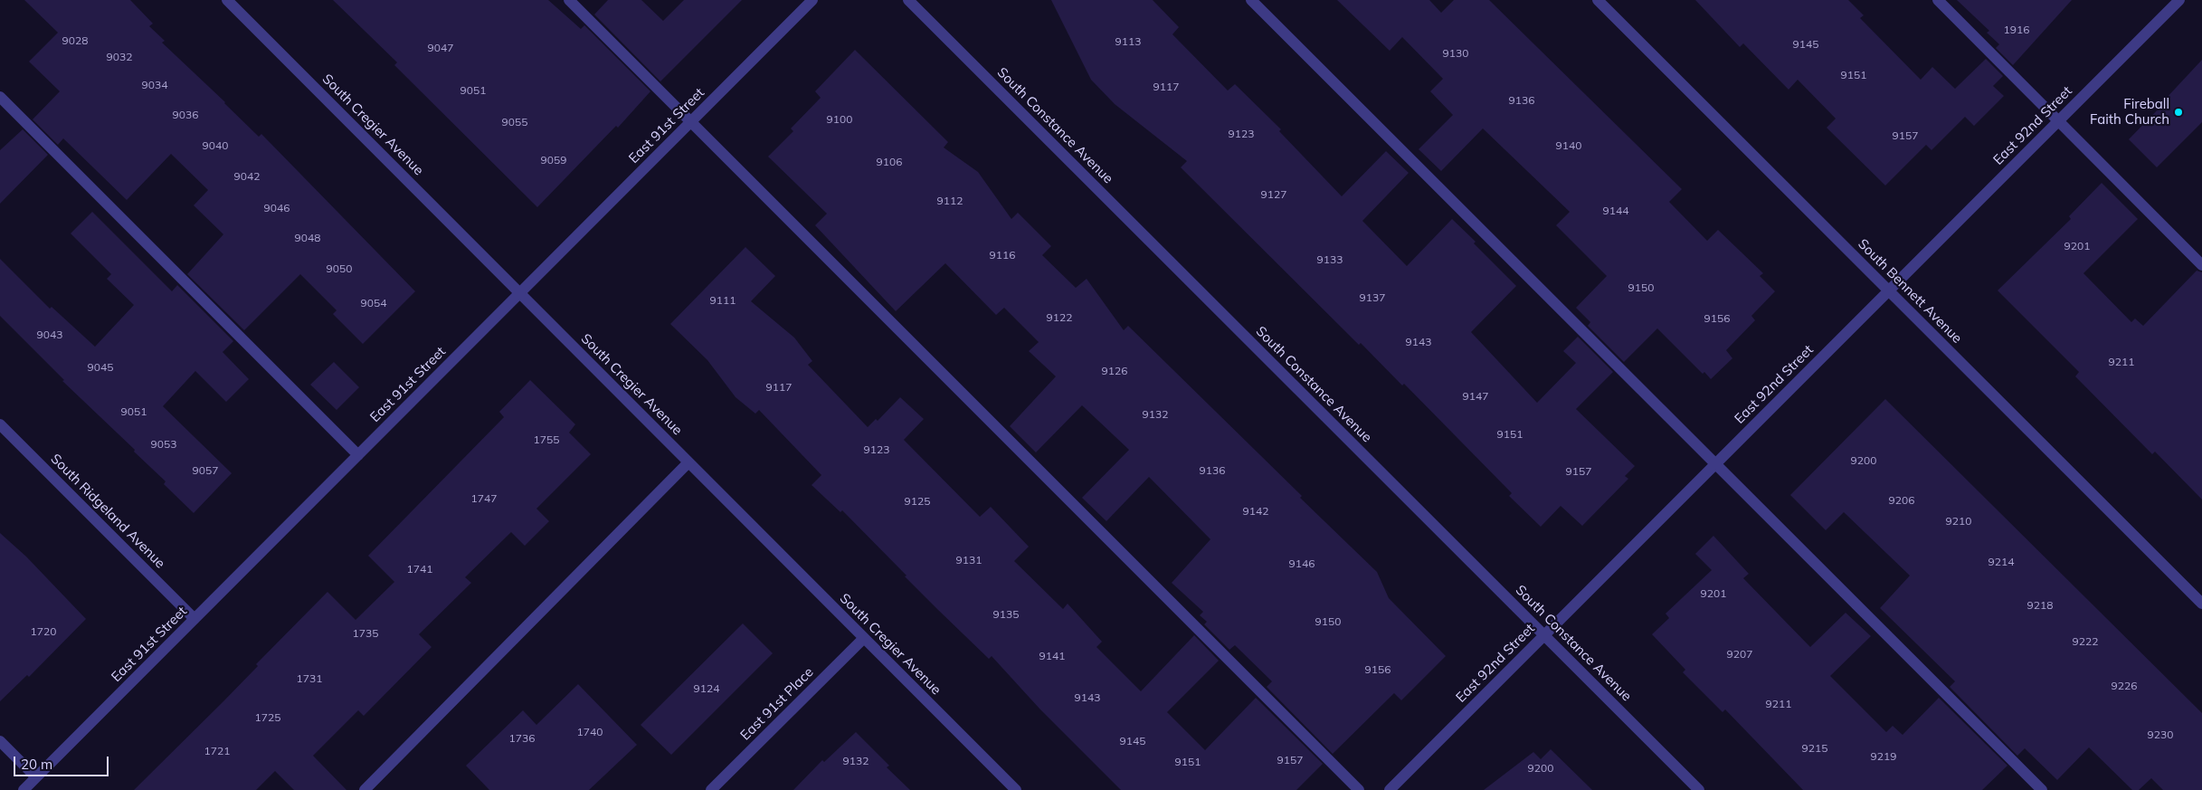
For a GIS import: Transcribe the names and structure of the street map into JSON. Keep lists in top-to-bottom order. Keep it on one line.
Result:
{"streets":{"street":["South Cregier Avenue","East 91st Street","South Constance Avenue","East 92nd Street","South Bennett Avenue","South Ridgeland Avenue","East 91st Place"]},"crossings":[["South Cregier Avenue","East 91st Street"],["South Cregier Avenue","East 91st Place"],["East 91st Street","South Ridgeland Avenue"],["South Constance Avenue","East 92nd Street"],["East 92nd Street","South Bennett Avenue"]],"places":["Fireball Faith Church"],"house_numbers":["1916","9028","9113","9145","9047","9130","9032","9151","9034","9117","9051","9136","9036","9100","9055","9123","9157","9040","9140","9059","9106","9042","9127","9112","9046","9144","9048","9201","9116","9133","9050","9150","9137","9111","9054","9122","9156","9043","9143","9211","9045","9126","9117","9147","9051","9132","9151","1755","9053","9123","9200","9057","9136","9157","1747","9206","9125","9142","9210","9131","9214","9146","1741","9201","9218","9135","9150","1720","1735","9222","9207","9141","9156","1731","9226","9124","9143","9211","1725","1740","9230","1736","9145","9215","1721","9219","9157","9132","9151","9200"],"scale_bar":"20 m"}
